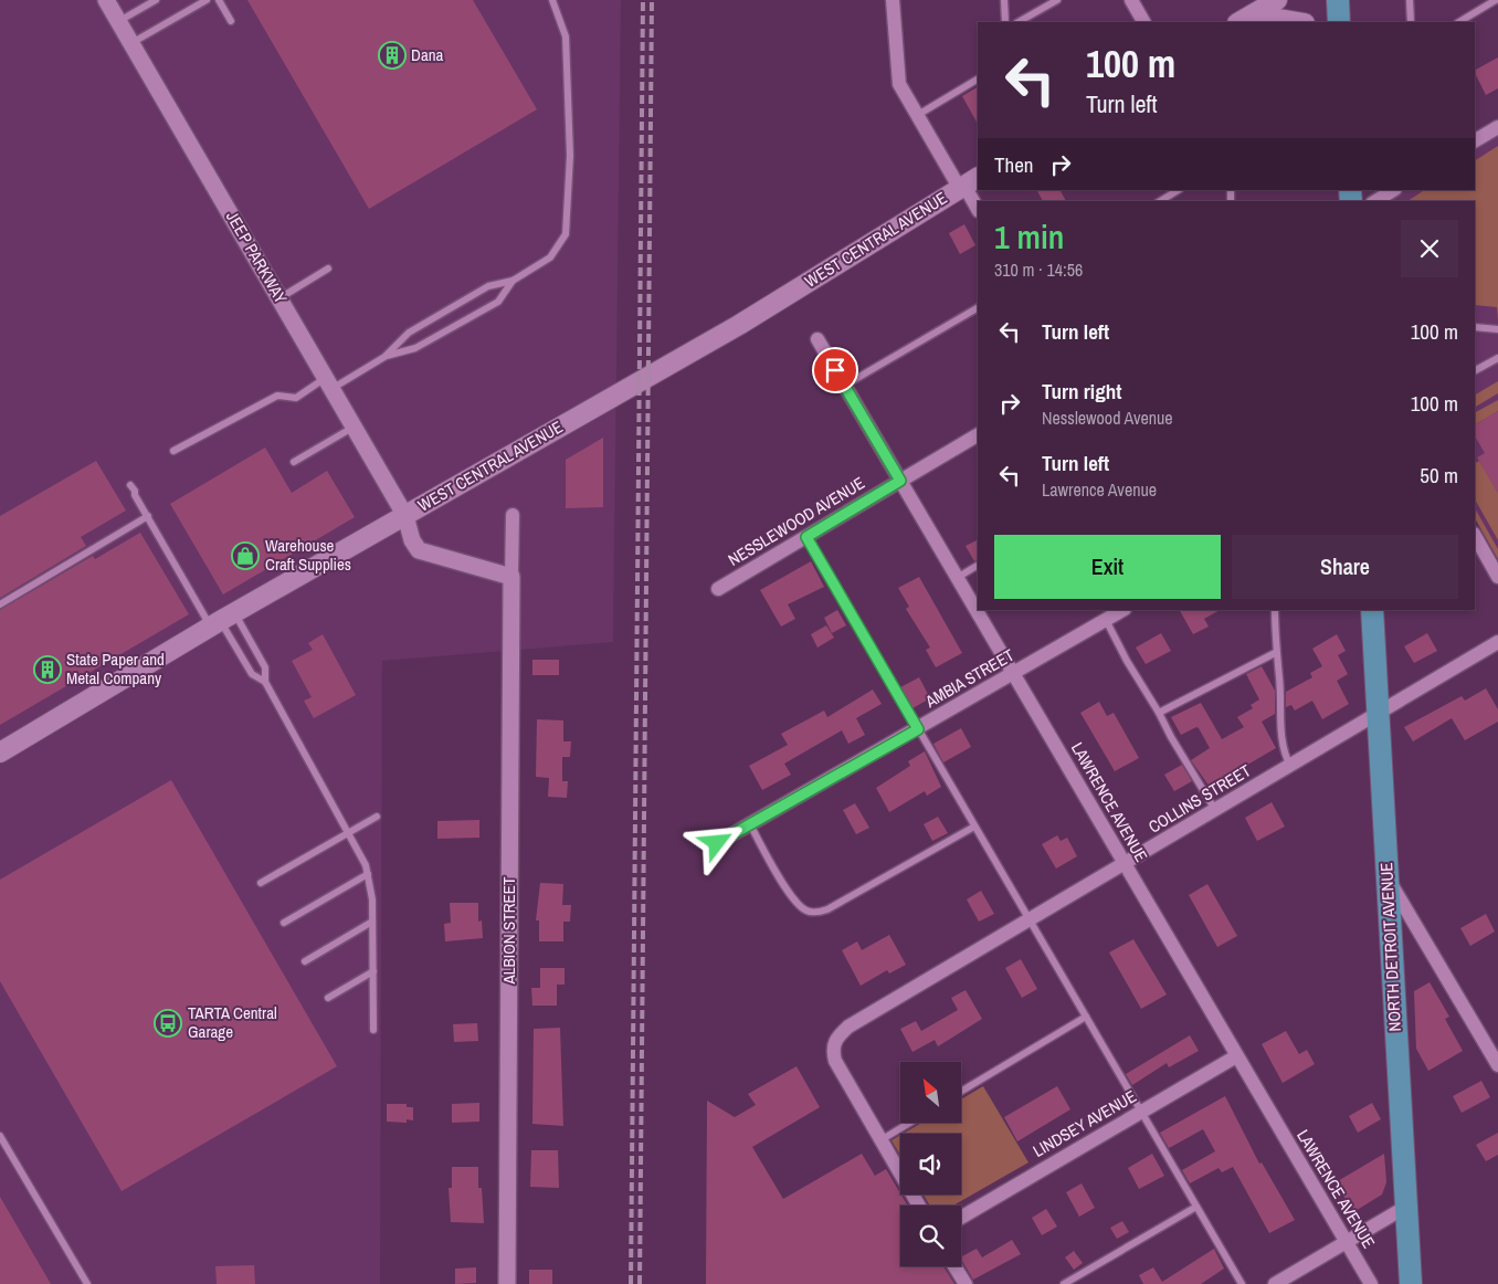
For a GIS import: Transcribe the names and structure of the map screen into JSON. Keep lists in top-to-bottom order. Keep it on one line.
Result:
{"streets":{"main road":["WEST CENTRAL AVENUE","NORTH DETROIT AVENUE"],"street":["JEEP PARKWAY","NESSLEWOOD AVENUE","AMBIA STREET","COLLINS STREET","LAWRENCE AVENUE","ALBION STREET","LINDSEY AVENUE"]},"crossings":[["WEST CENTRAL AVENUE","JEEP PARKWAY"],["NESSLEWOOD AVENUE","LAWRENCE AVENUE"],["AMBIA STREET","LAWRENCE AVENUE"],["COLLINS STREET","LAWRENCE AVENUE"],["COLLINS STREET","NORTH DETROIT AVENUE"],["LAWRENCE AVENUE","LINDSEY AVENUE"]],"places":{"building":["Dana","State Paper and Metal Company"],"shop":["Warehouse Craft Supplies"],"bus stop":["TARTA Central Garage"]},"north":"top left","page":{"turn":["100 m","Turn left"],"then":"Then","heading":["1 min","310 m · 14:56"],"list":[{"name":"Turn left","value":"100 m"},{"name":"Turn right","note":"Nesslewood Avenue","value":"100 m"},{"name":"Turn left","note":"Lawrence Avenue","value":"50 m"}],"buttons":["Exit","Share"]}}
